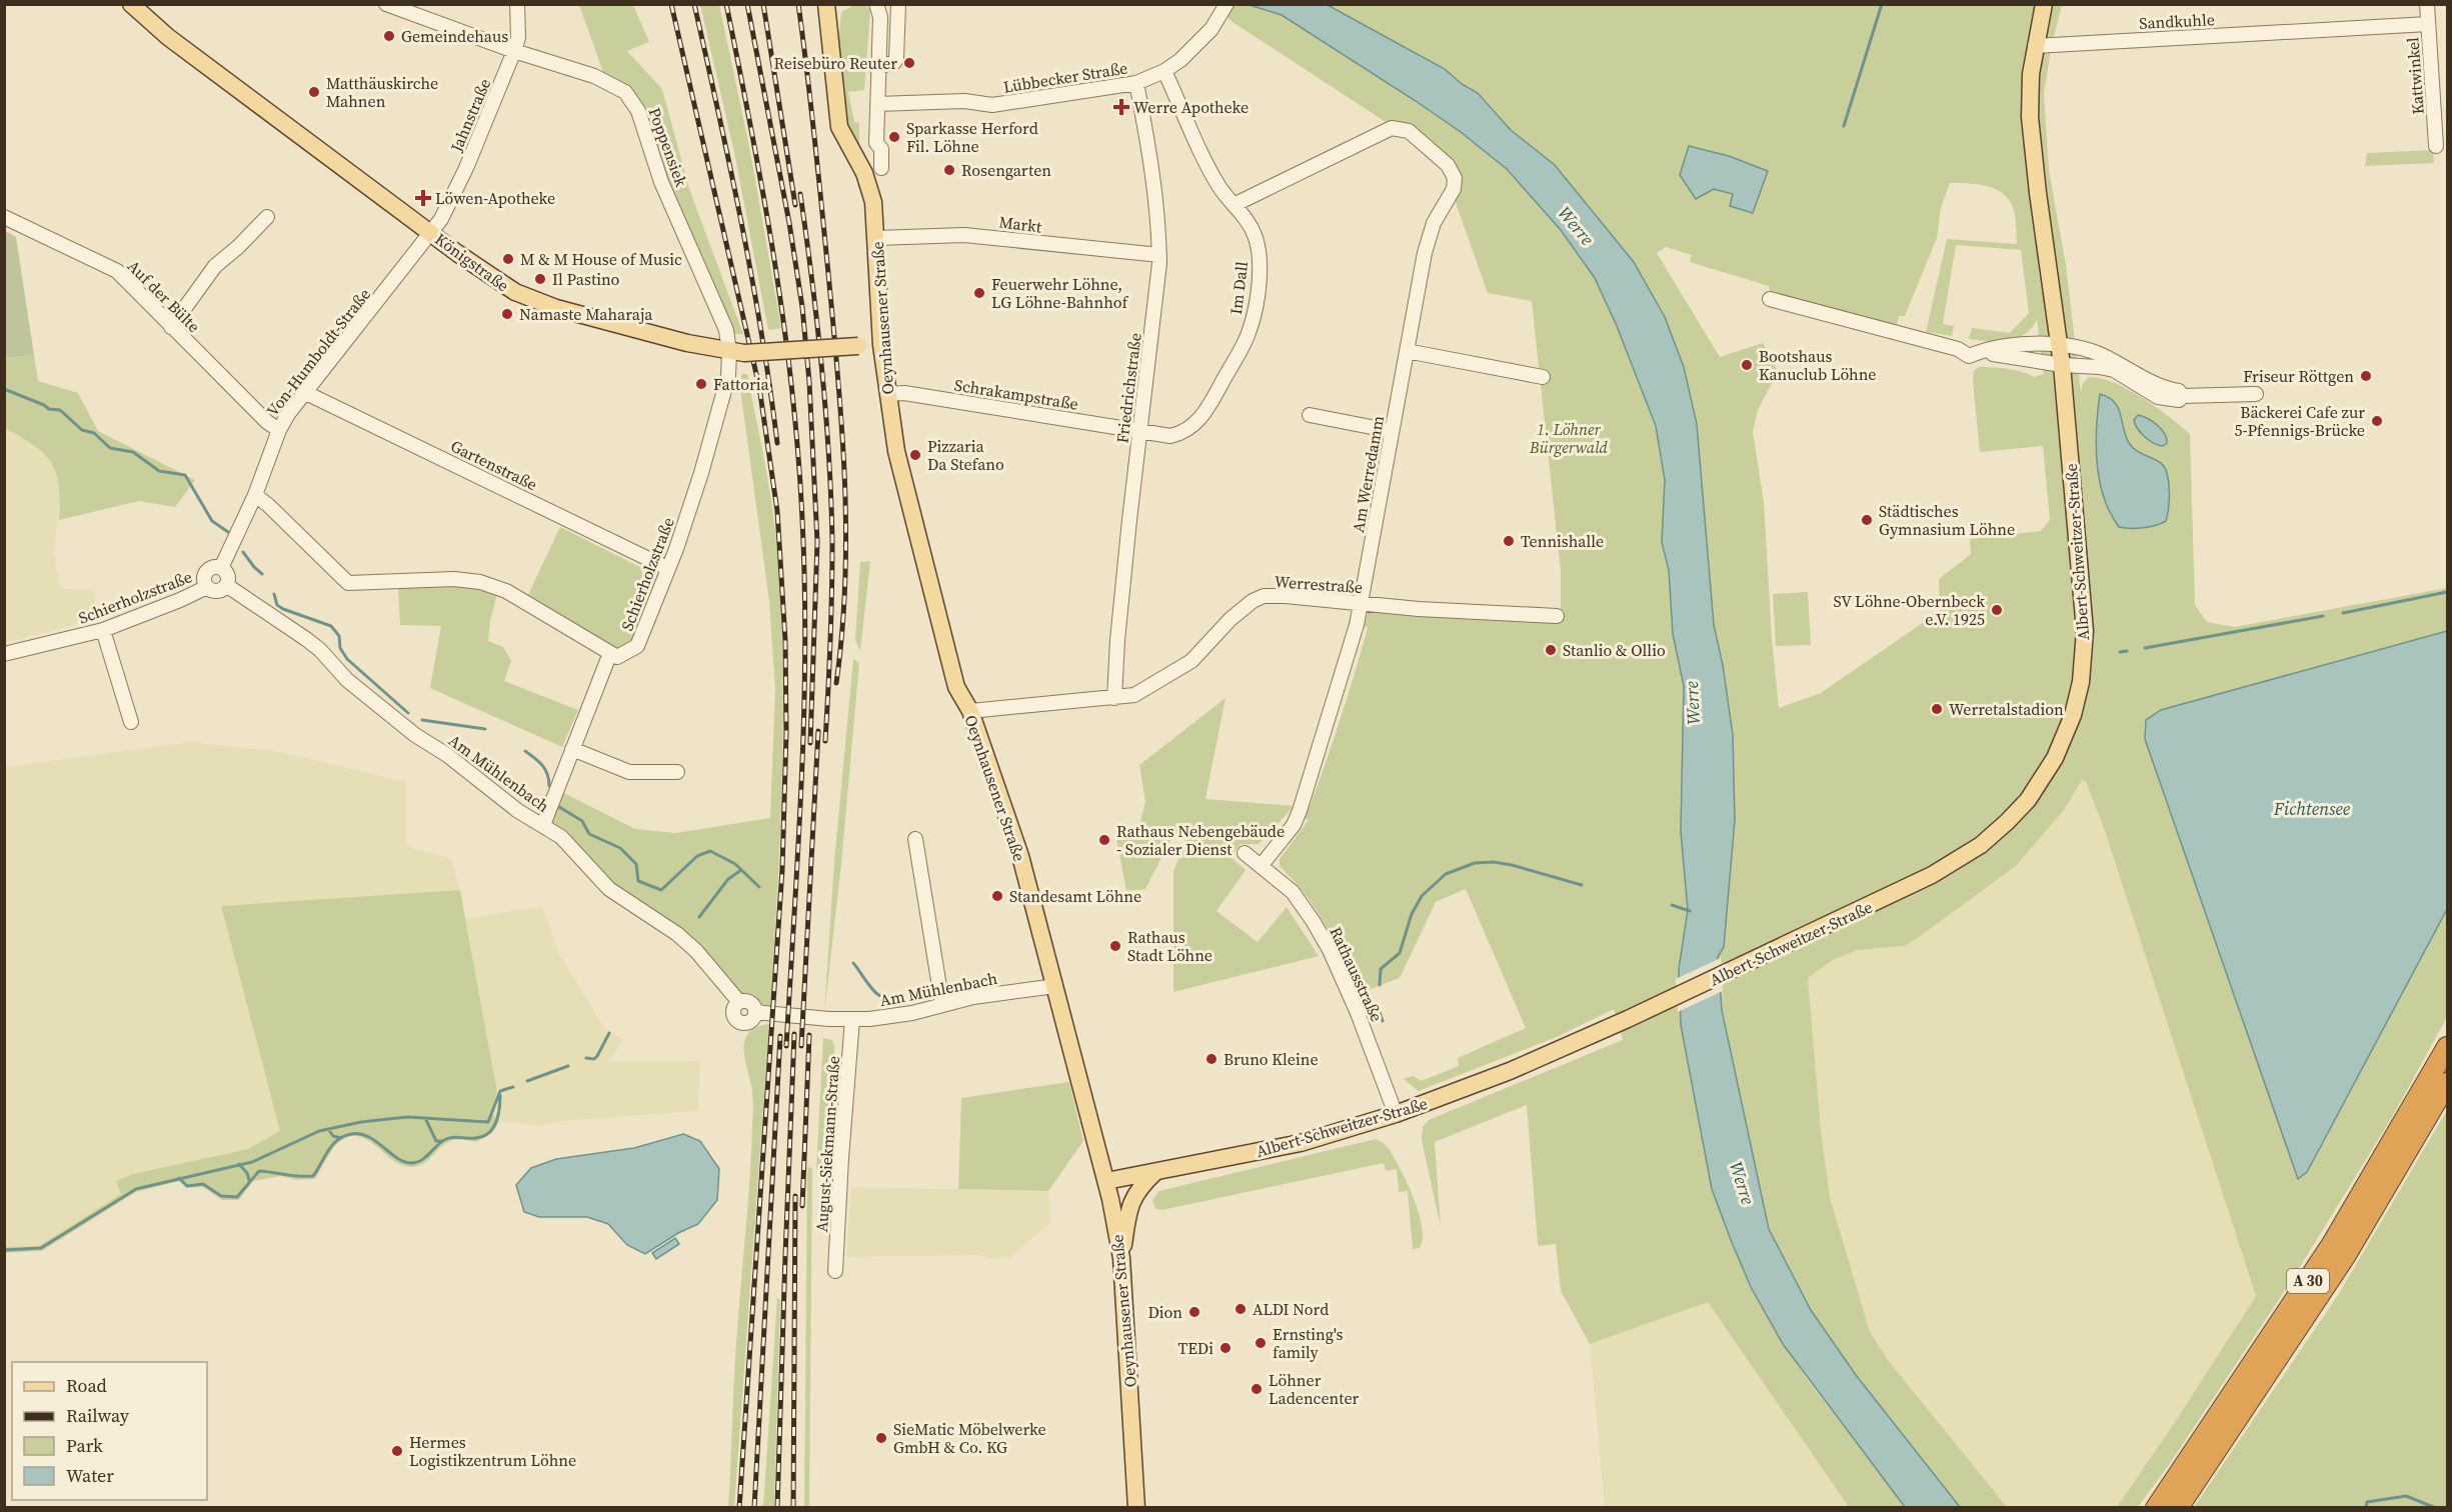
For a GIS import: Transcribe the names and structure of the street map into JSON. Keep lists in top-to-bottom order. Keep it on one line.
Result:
{"streets":{"highway":["A 30"],"main road":["Königstraße","Oeynhausener Straße","Albert-Schweitzer-Straße"],"street":["Sandkuhle","Kattwinkel","Lübbecker Straße","Jahnstraße","Poppensiek","Markt","Im Dall","Auf der Bülte","Von-Humboldt-Straße","Friedrichstraße","Schrakampstraße","Gartenstraße","Am Werredamm","Schierholzstraße","Werrestraße","Am Mühlenbach","Rathausstraße","August-Siekmann-Straße"]},"crossings":[["Sandkuhle","Kattwinkel"],["Sandkuhle","Albert-Schweitzer-Straße"],["Lübbecker Straße","Im Dall"],["Lübbecker Straße","Friedrichstraße"],["Jahnstraße","Poppensiek"],["Jahnstraße","Königstraße"],["Jahnstraße","Von-Humboldt-Straße"],["Poppensiek","Königstraße"],["Poppensiek","Schierholzstraße"],["Markt","Oeynhausener Straße"],["Markt","Friedrichstraße"],["Königstraße","Oeynhausener Straße"],["Königstraße","Von-Humboldt-Straße"],["Königstraße","Schierholzstraße"],["Im Dall","Friedrichstraße"],["Im Dall","Schrakampstraße"],["Im Dall","Am Werredamm"],["Auf der Bülte","Von-Humboldt-Straße"],["Oeynhausener Straße","Schrakampstraße"],["Oeynhausener Straße","Albert-Schweitzer-Straße"],["Oeynhausener Straße","Werrestraße"],["Oeynhausener Straße","Am Mühlenbach"],["Von-Humboldt-Straße","Gartenstraße"],["Von-Humboldt-Straße","Schierholzstraße"],["Von-Humboldt-Straße","Am Mühlenbach"],["Friedrichstraße","Schrakampstraße"],["Friedrichstraße","Werrestraße"],["Gartenstraße","Schierholzstraße"],["Am Werredamm","Werrestraße"],["Albert-Schweitzer-Straße","Rathausstraße"],["Schierholzstraße","Am Mühlenbach"],["Am Mühlenbach","August-Siekmann-Straße"]],"water":["Werre","Fichtensee"],"parks":["1. Löhner Bürgerwald"],"places":{"other":["Gemeindehaus","Reisebüro Reuter","Matthäuskirche Mahnen","Sparkasse Herford Fil. Löhne","Rosengarten","M & M House of Music","Il Pastino","Feuerwehr Löhne, LG Löhne-Bahnhof","Namaste Maharaja","Bootshaus Kanuclub Löhne","Friseur Röttgen","Fattoria","Bäckerei Cafe zur 5-Pfennigs-Brücke","Pizzaria Da Stefano","Städtisches Gymnasium Löhne","Tennishalle","SV Löhne-Obernbeck e.V. 1925","Stanlio & Ollio","Werretalstadion","Rathaus Nebengebäude - Sozialer Dienst","Standesamt Löhne","Rathaus Stadt Löhne","Bruno Kleine","ALDI Nord","Dion","Ernsting's family","TEDi","Löhner Ladencenter","SieMatic Möbelwerke GmbH & Co. KG","Hermes Logistikzentrum Löhne"],"health":["Werre Apotheke","Löwen-Apotheke"]},"legend":["Road","Railway","Park","Water"]}
